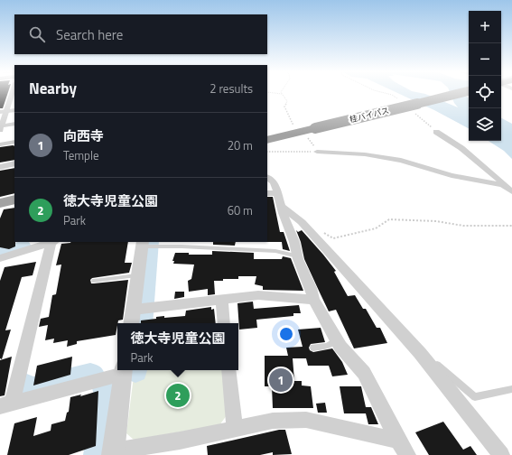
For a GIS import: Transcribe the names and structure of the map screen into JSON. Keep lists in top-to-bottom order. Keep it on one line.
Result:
{"streets":{"highway":["桂バイパス"]},"page":{"map_buttons":["+","−"],"search":"Search here","heading":["Nearby","2 results"],"list":[{"mark":"1","name":"向西寺","note":"Temple","value":"20 m"},{"mark":"2","name":"徳大寺児童公園","note":"Park","value":"60 m"}],"popup":["徳大寺児童公園","Park"],"pins":["1","2"]}}
